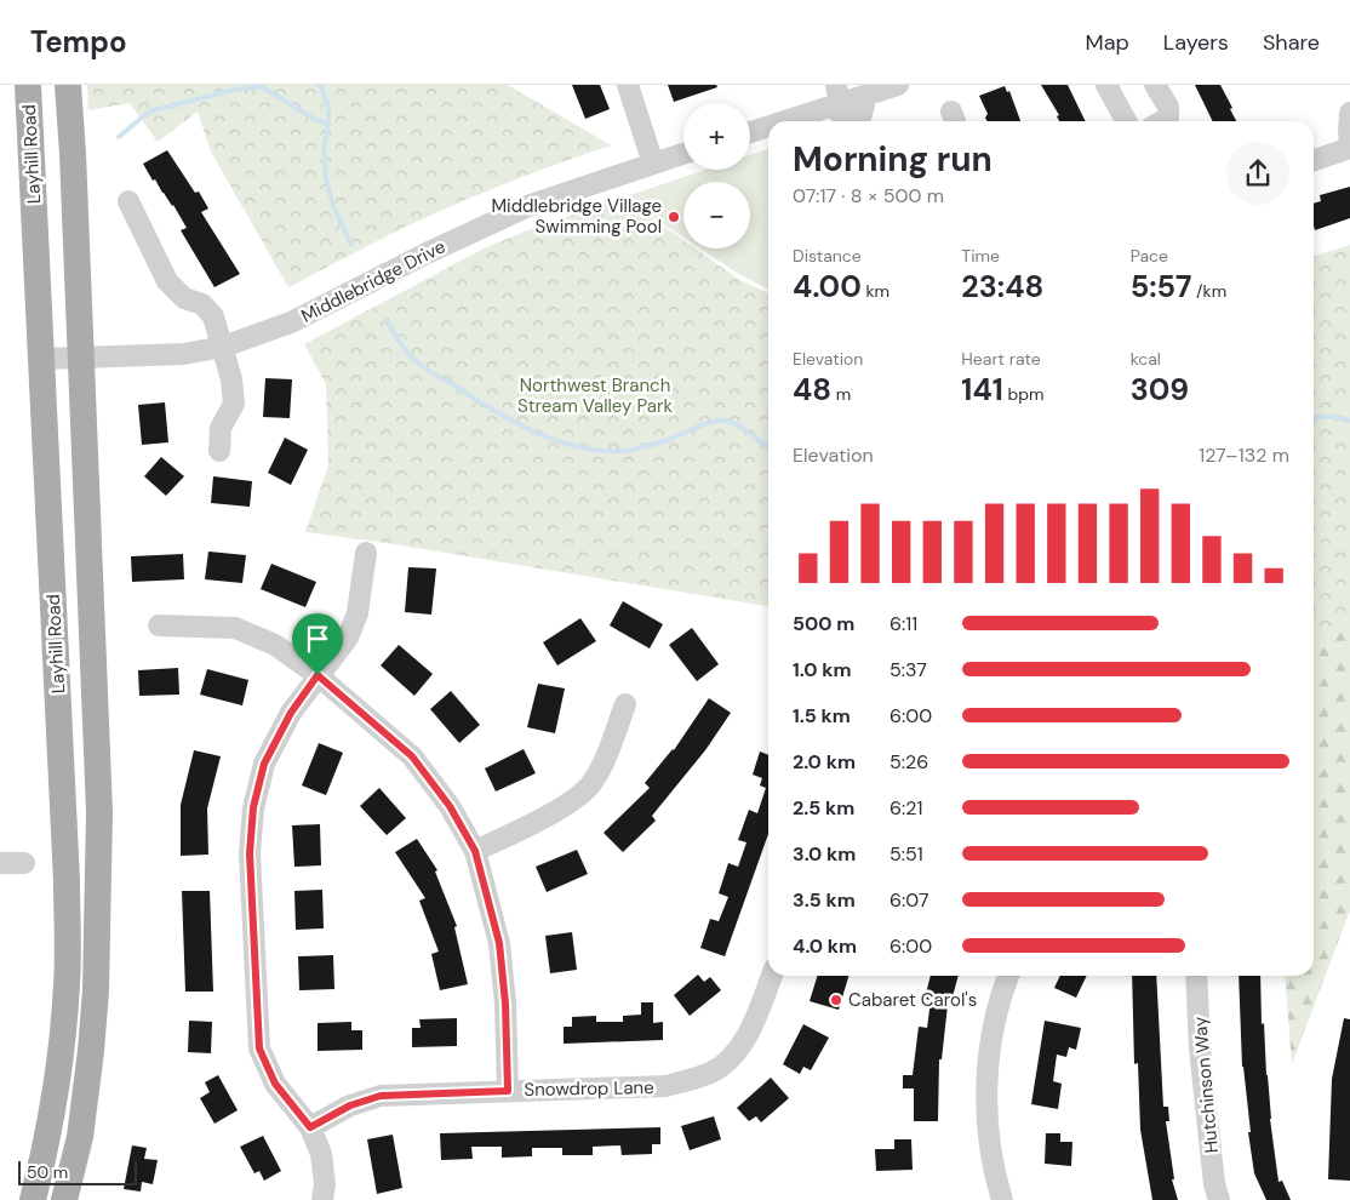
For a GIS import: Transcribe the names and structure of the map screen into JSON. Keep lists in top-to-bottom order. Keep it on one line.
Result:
{"streets":{"main road":["Layhill Road"],"street":["Middlebridge Drive","Hutchinson Way","Snowdrop Lane"]},"crossings":[["Layhill Road","Middlebridge Drive"]],"parks":["Northwest Branch Stream Valley Park"],"places":["Middlebridge Village Swimming Pool","Cabaret Carol's"],"scale_bar":"50 m","page":{"header":"Tempo","nav":["Map","Layers","Share"],"map_buttons":["+","−"],"heading":["Morning run","07:17 · 8 × 500 m"],"stats":[["Distance","4.00 km"],["Time","23:48"],["Pace","5:57 /km"],["Elevation","48 m"],["Heart rate","141 bpm"],["kcal","309"]],"chart":["Elevation","127–132 m"],"list":[{"name":"500 m","note":"6:11"},{"name":"1.0 km","note":"5:37"},{"name":"1.5 km","note":"6:00"},{"name":"2.0 km","note":"5:26"},{"name":"2.5 km","note":"6:21"},{"name":"3.0 km","note":"5:51"},{"name":"3.5 km","note":"6:07"},{"name":"4.0 km","note":"6:00"}],"scale":"50 m"}}
